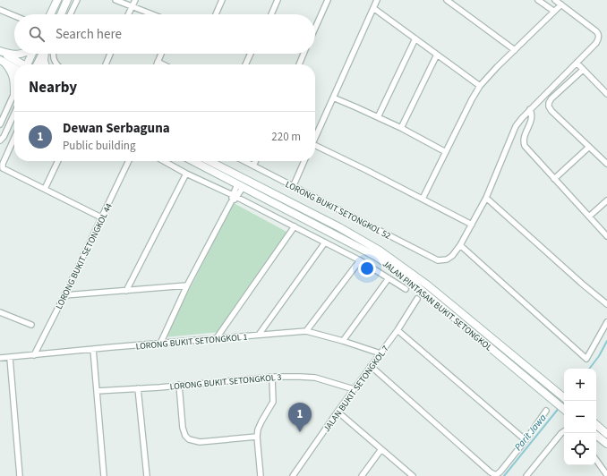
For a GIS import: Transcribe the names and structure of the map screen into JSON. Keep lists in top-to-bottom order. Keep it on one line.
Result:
{"streets":{"main road":["JALAN PINTASAN BUKIT SETONGKOL"],"street":["LORONG BUKIT SETONGKOL 52","LORONG BUKIT SETONGKOL 44","LORONG BUKIT SETONGKOL 1","LORONG BUKIT SETONGKOL 3","JALAN BUKIT SETONGKOL 7"]},"crossings":[["LORONG BUKIT SETONGKOL 44","LORONG BUKIT SETONGKOL 1"],["LORONG BUKIT SETONGKOL 1","JALAN BUKIT SETONGKOL 7"],["LORONG BUKIT SETONGKOL 3","JALAN BUKIT SETONGKOL 7"]],"water":["Parit Jawa"],"page":{"search":"Search here","heading":"Nearby","list":[{"mark":"1","name":"Dewan Serbaguna","note":"Public building","value":"220 m"}],"map_buttons":["+","−"],"pins":"1"}}
